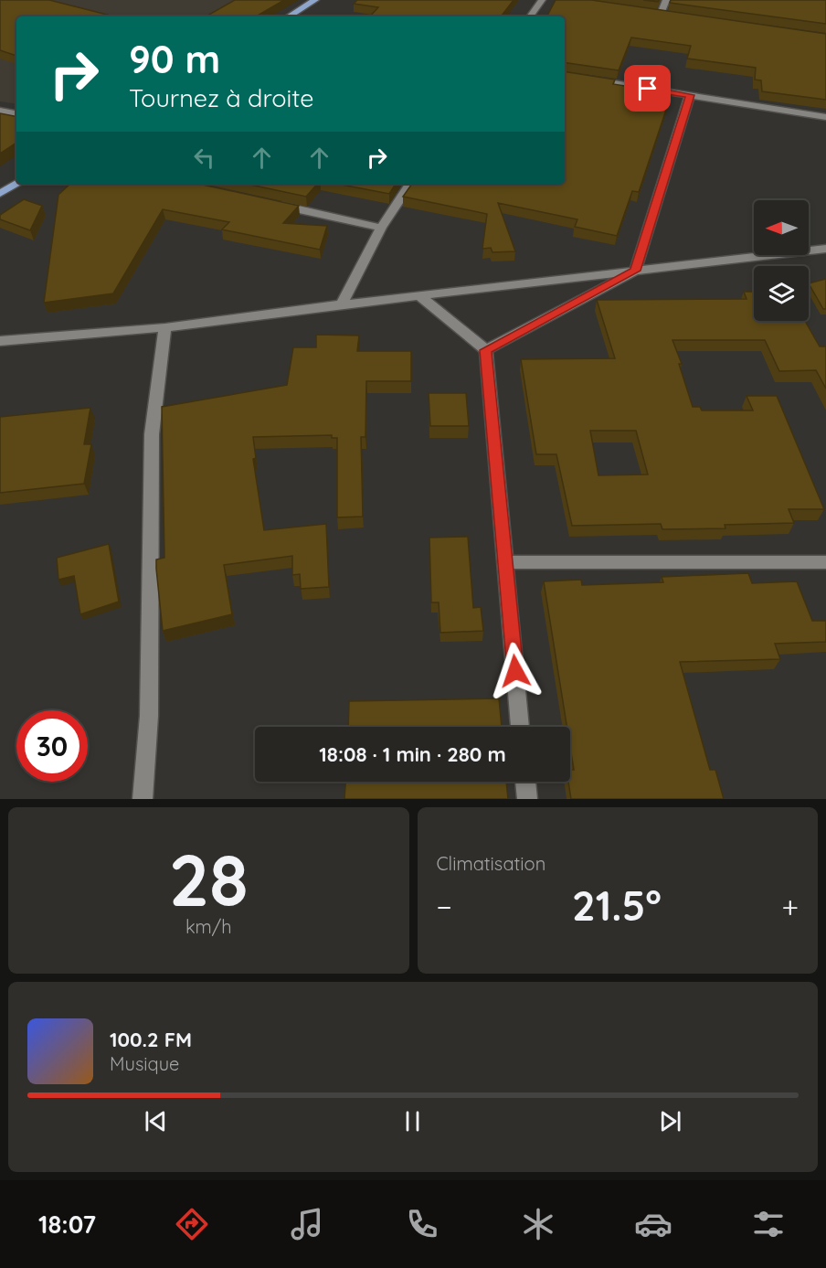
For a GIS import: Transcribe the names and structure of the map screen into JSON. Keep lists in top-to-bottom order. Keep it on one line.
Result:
{"north":"left","page":{"turn":["90 m","Tournez à droite"],"limit":"30","trip":"18:08 · 1 min · 280 m","tile":[["28","km/h"],"Climatisation"],"heat":["−","21.5°","+"],"song":["100.2 FM","Musique"],"tabs":"18:07"}}
